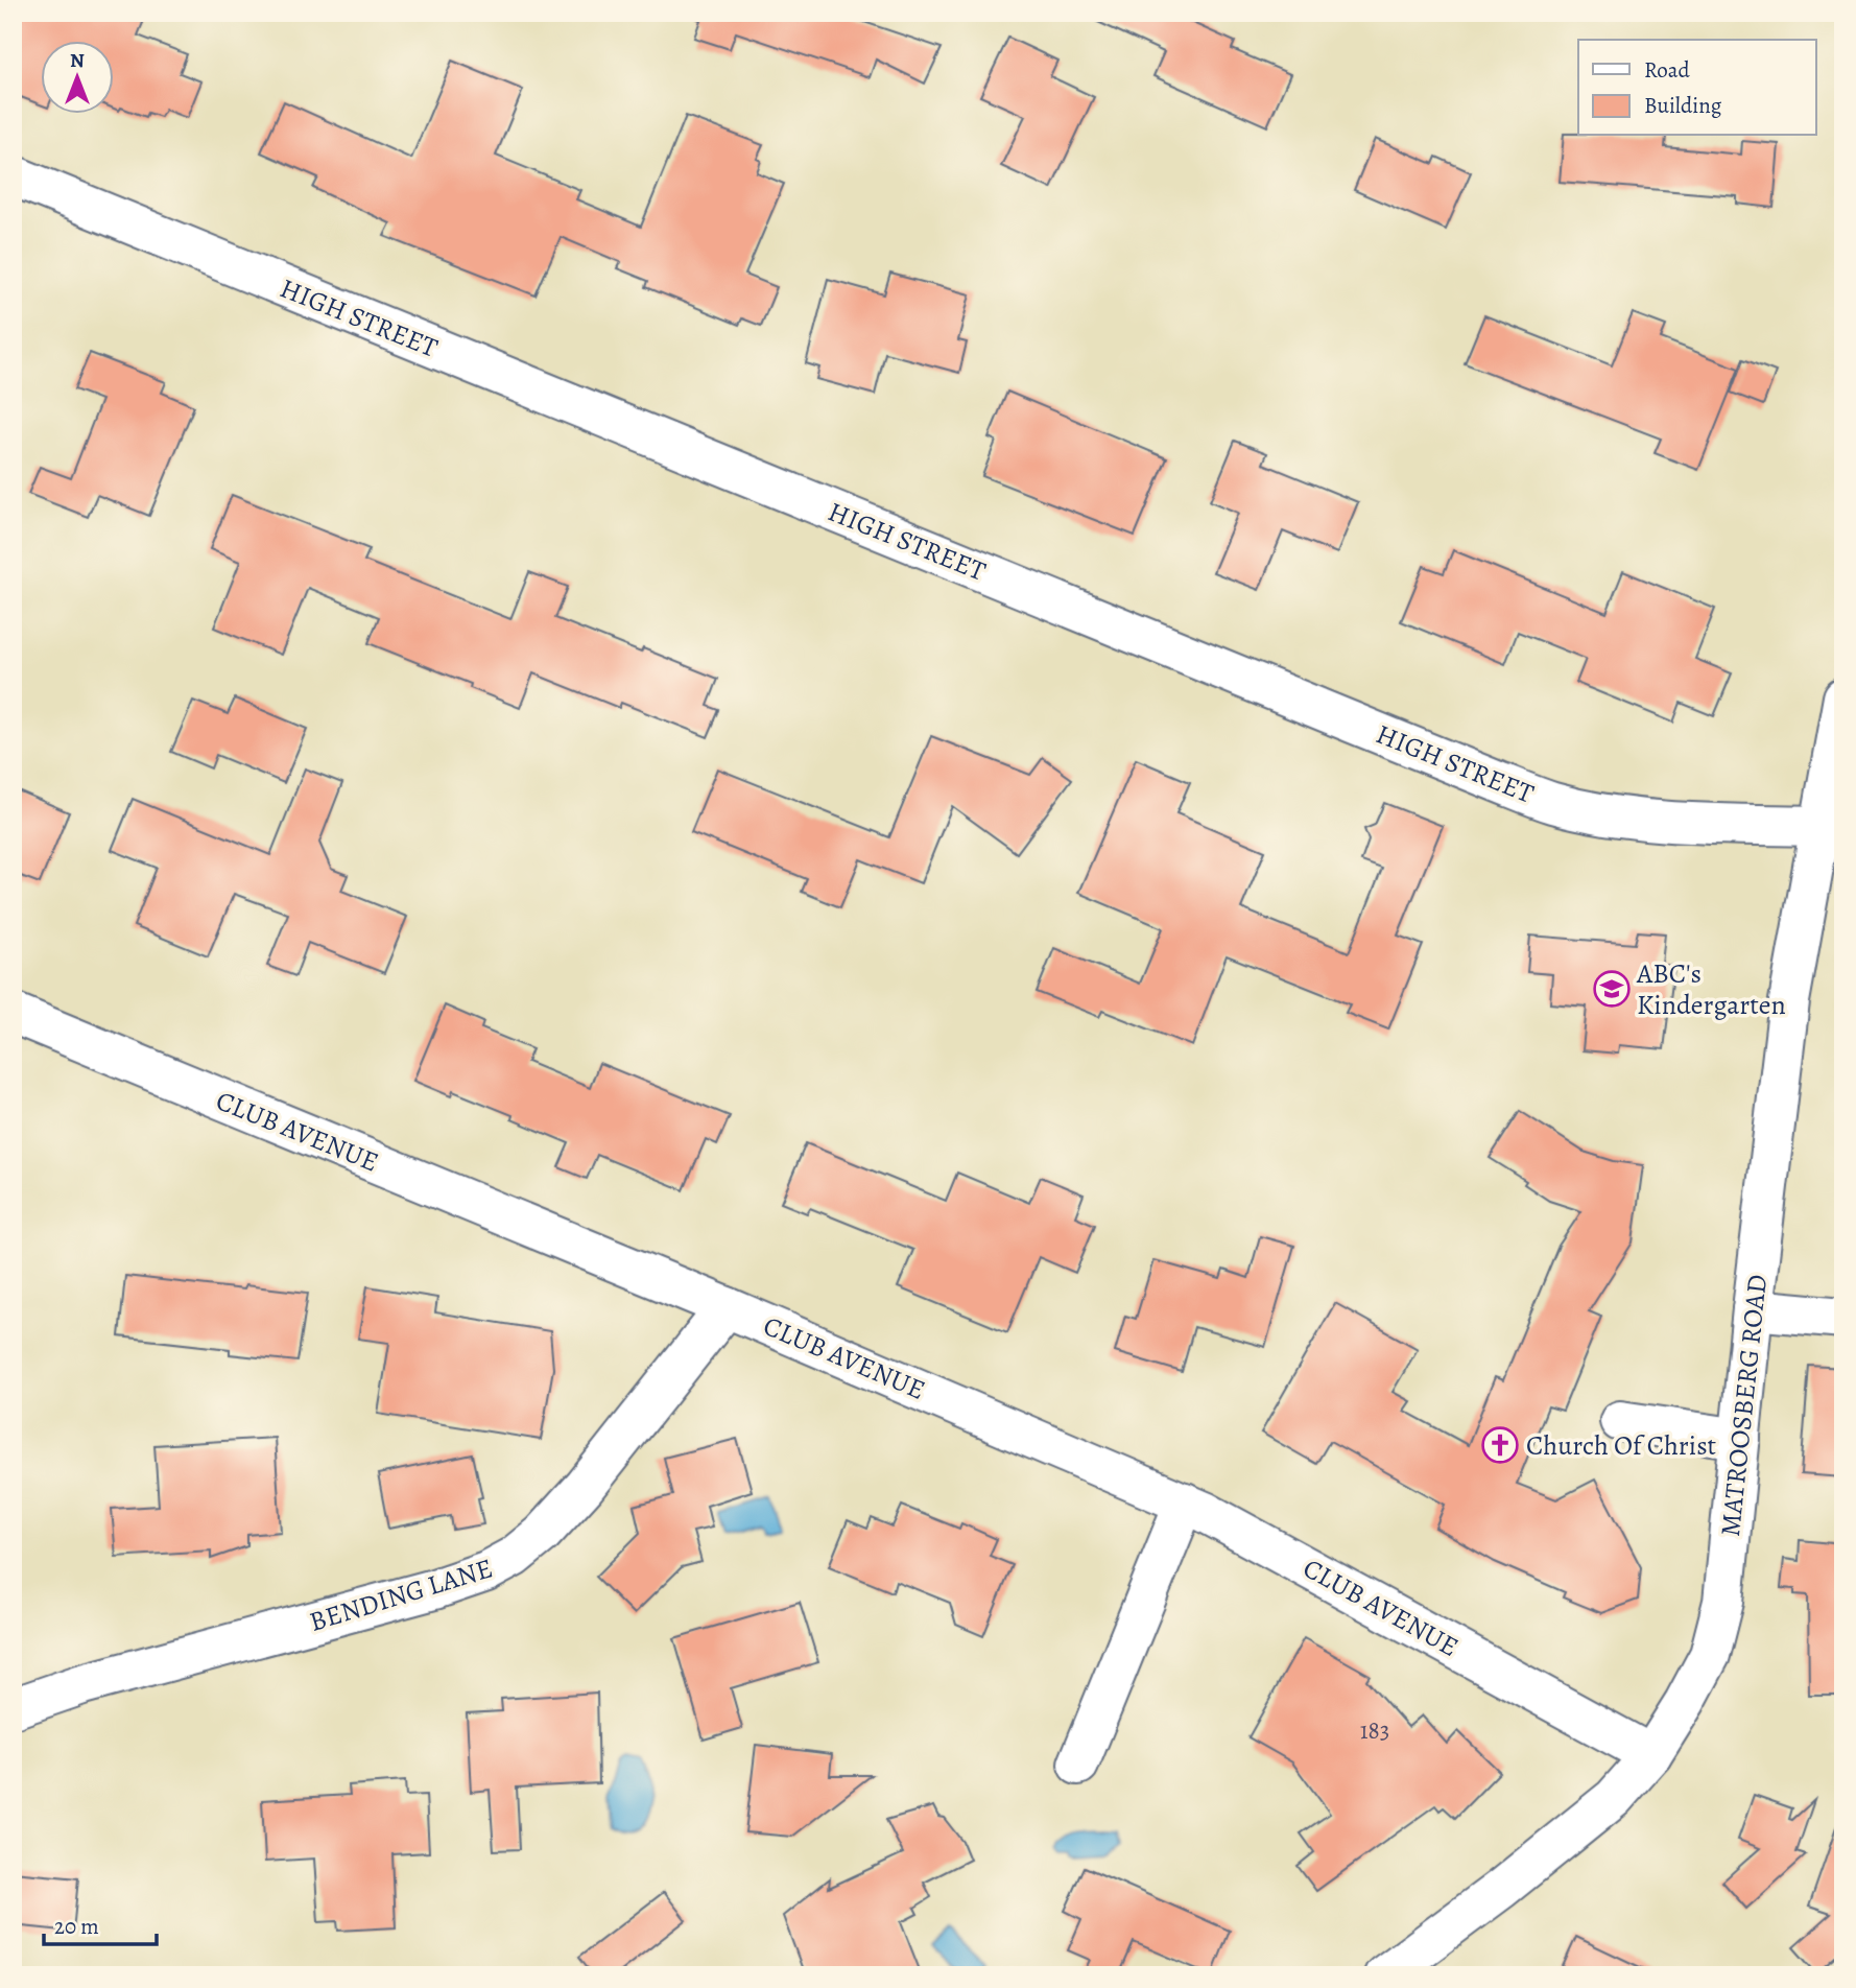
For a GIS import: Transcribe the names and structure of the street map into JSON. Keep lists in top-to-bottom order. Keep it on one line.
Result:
{"streets":{"street":["HIGH STREET","CLUB AVENUE","MATROOSBERG ROAD","BENDING LANE"]},"crossings":[["HIGH STREET","MATROOSBERG ROAD"],["CLUB AVENUE","MATROOSBERG ROAD"],["CLUB AVENUE","BENDING LANE"]],"places":{"school or university":["ABC's Kindergarten"],"church":["Church Of Christ"]},"house_numbers":["183"],"legend":["Road","Building"],"scale_bar":"20 m","north":"top"}
